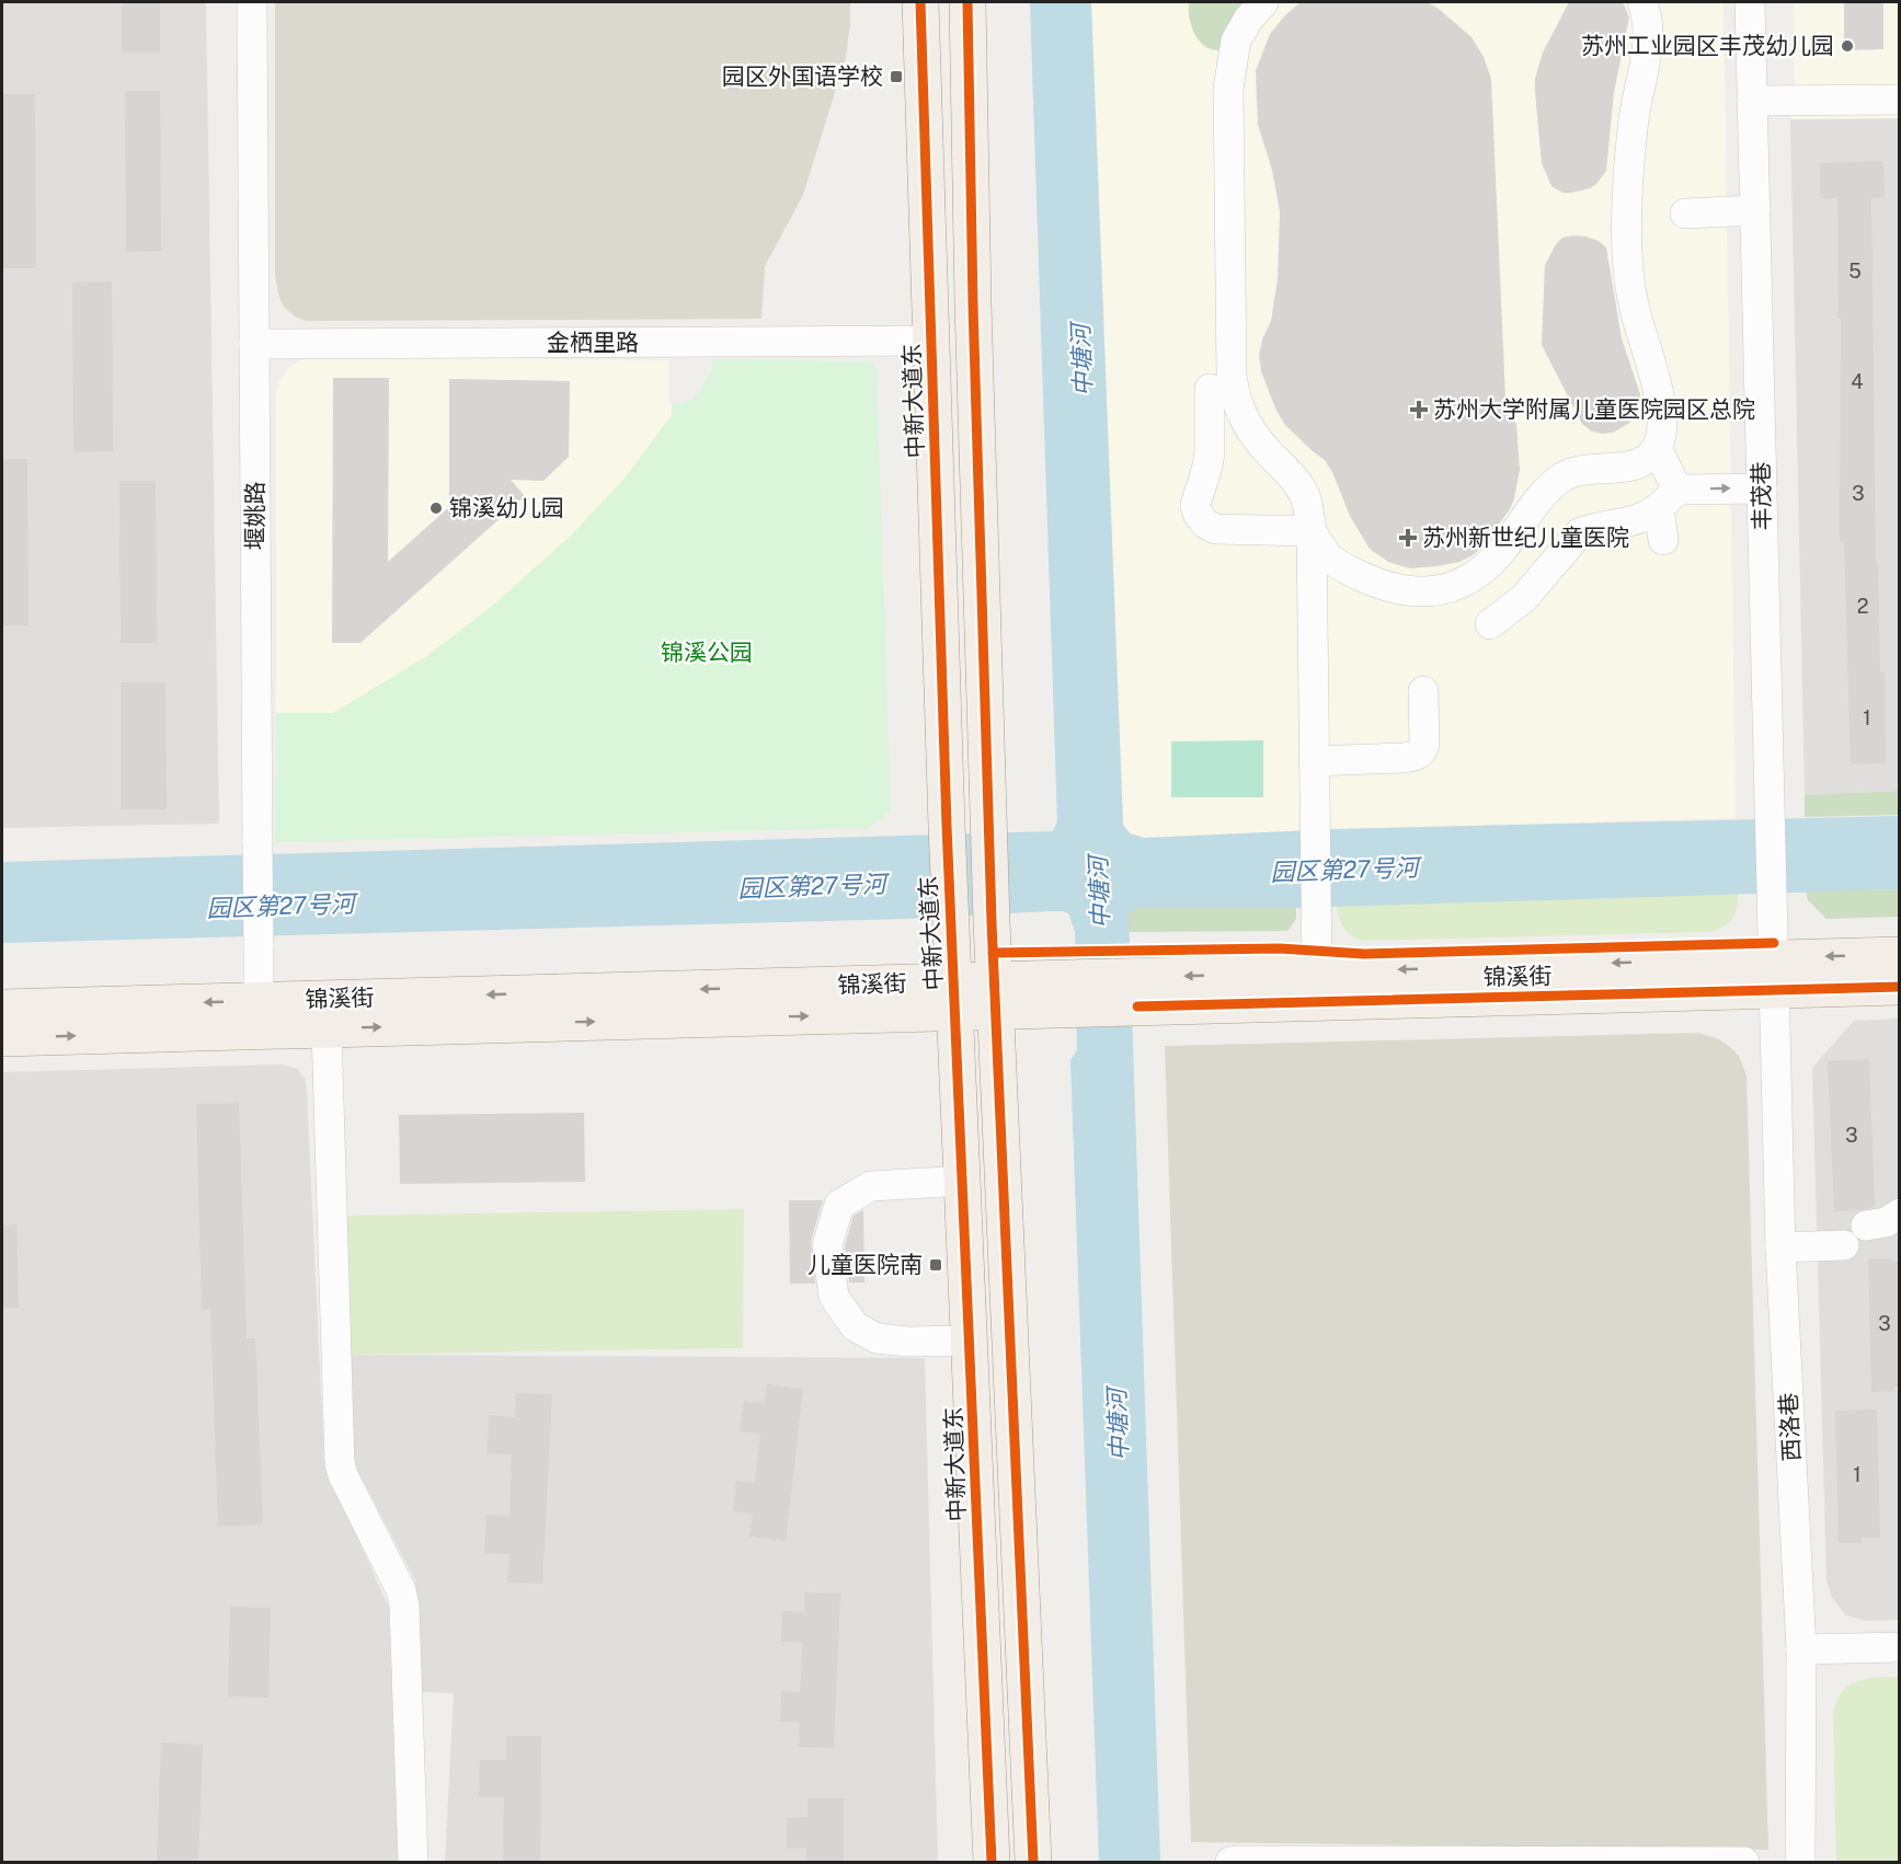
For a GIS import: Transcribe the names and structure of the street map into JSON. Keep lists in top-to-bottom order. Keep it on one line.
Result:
{"streets":{"main road":["中新大道东","锦溪街"],"street":["金栖里路","丰茂巷","堰姚路","西洛巷"]},"crossings":[["金栖里路","中新大道东"],["金栖里路","堰姚路"],["中新大道东","锦溪街"],["丰茂巷","锦溪街"],["丰茂巷","西洛巷"],["堰姚路","锦溪街"],["锦溪街","西洛巷"]],"water":["中塘河","园区第27号河"],"parks":["锦溪公园"],"places":{"other":["苏州工业园区丰茂幼儿园","锦溪幼儿园"],"transit":["园区外国语学校","儿童医院南"],"health":["苏州大学附属儿童医院园区总院","苏州新世纪儿童医院"]},"house_numbers":["5","4","3","2","1","3","3","1"]}
